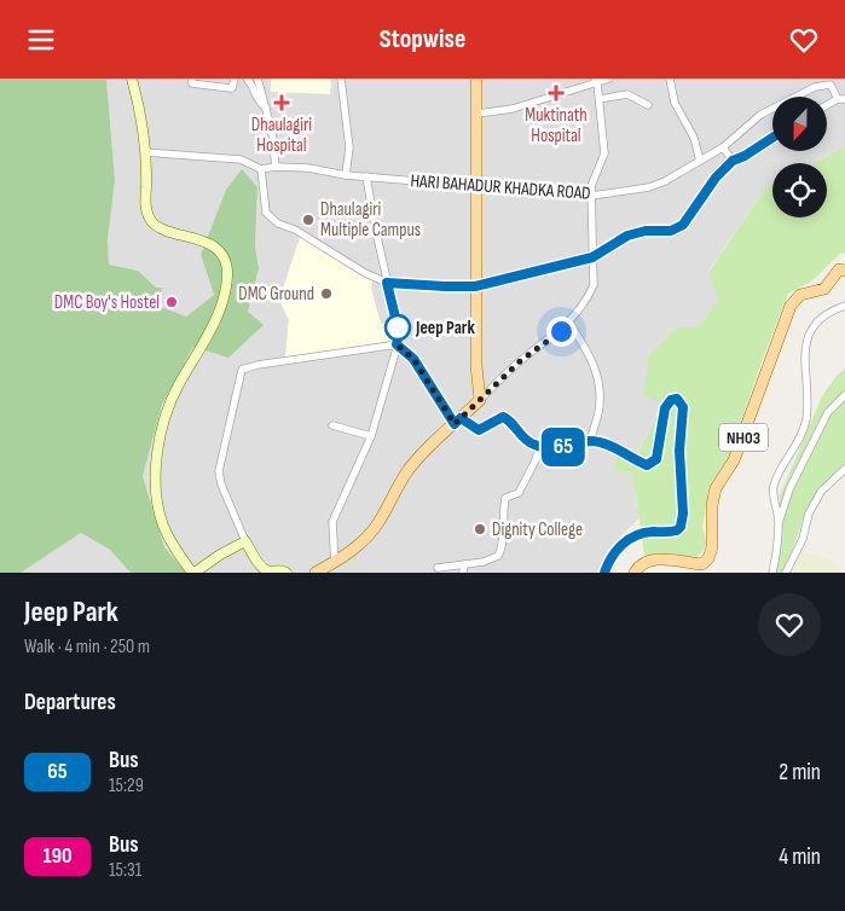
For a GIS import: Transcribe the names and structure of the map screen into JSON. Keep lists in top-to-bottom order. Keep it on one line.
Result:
{"streets":{"main road":["NH03"],"street":["HARI BAHADUR KHADKA ROAD"]},"places":{"health":["Muktinath Hospital","Dhaulagiri Hospital"],"other":["Dhaulagiri Multiple Campus","DMC Ground","DMC Boy's Hostel","Jeep Park","Dignity College"]},"lines":["bus line 65"],"north":"bottom","page":{"header":"Stopwise","on_map":"65","heading":[["Jeep Park","Walk · 4 min · 250 m"],"Departures"],"list":[{"mark":"65","name":"Bus","note":"15:29","value":"2 min"},{"mark":"190","name":"Bus","note":"15:31","value":"4 min"}]}}
